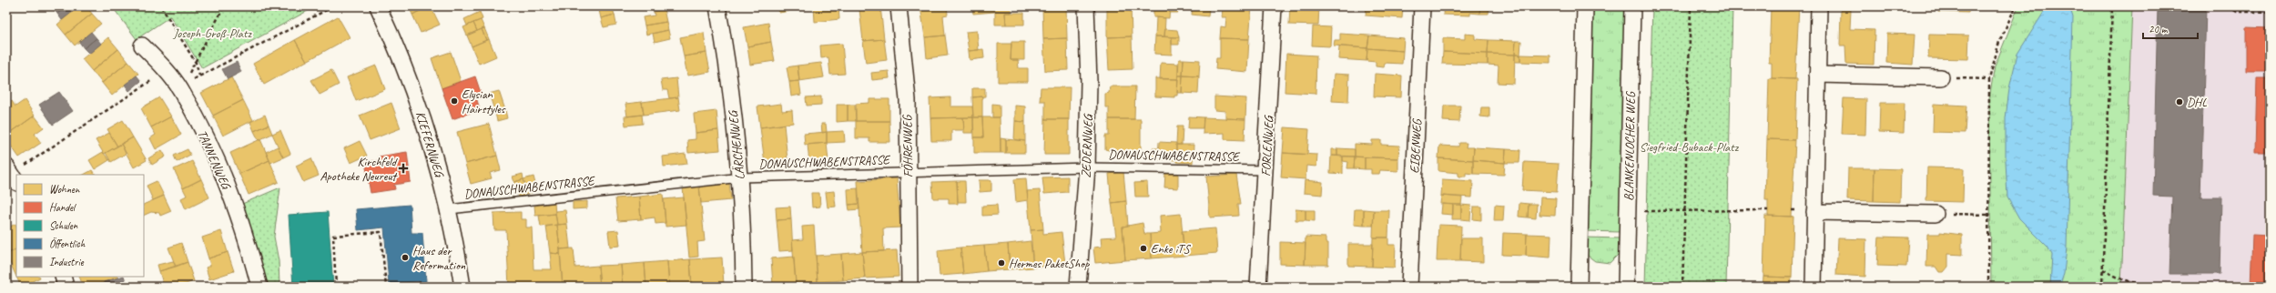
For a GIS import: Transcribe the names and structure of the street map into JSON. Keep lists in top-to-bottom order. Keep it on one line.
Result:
{"streets":{"street":["KIEFERNWEG","LÄRCHENWEG","FÖHRENWEG","ZEDERNWEG","FORLENWEG","EIBENWEG","BLANKENLOCHER WEG","TANNENWEG"],"lane":["DONAUSCHWABENSTRASSE"]},"crossings":[["KIEFERNWEG","DONAUSCHWABENSTRASSE"],["LÄRCHENWEG","DONAUSCHWABENSTRASSE"],["FÖHRENWEG","DONAUSCHWABENSTRASSE"],["ZEDERNWEG","DONAUSCHWABENSTRASSE"],["FORLENWEG","DONAUSCHWABENSTRASSE"]],"parks":["Joseph-Groß-Platz","Siegfried-Buback-Platz"],"places":{"other":["Elysian Hairstyles","DHL","Enke iTS","Haus der Reformation","Hermes PaketShop"],"health":["Kirchfeld Apotheke Neureut"]},"legend":["Wohnen","Handel","Schulen","Öffentlich","Industrie"],"scale_bar":"20 m"}
